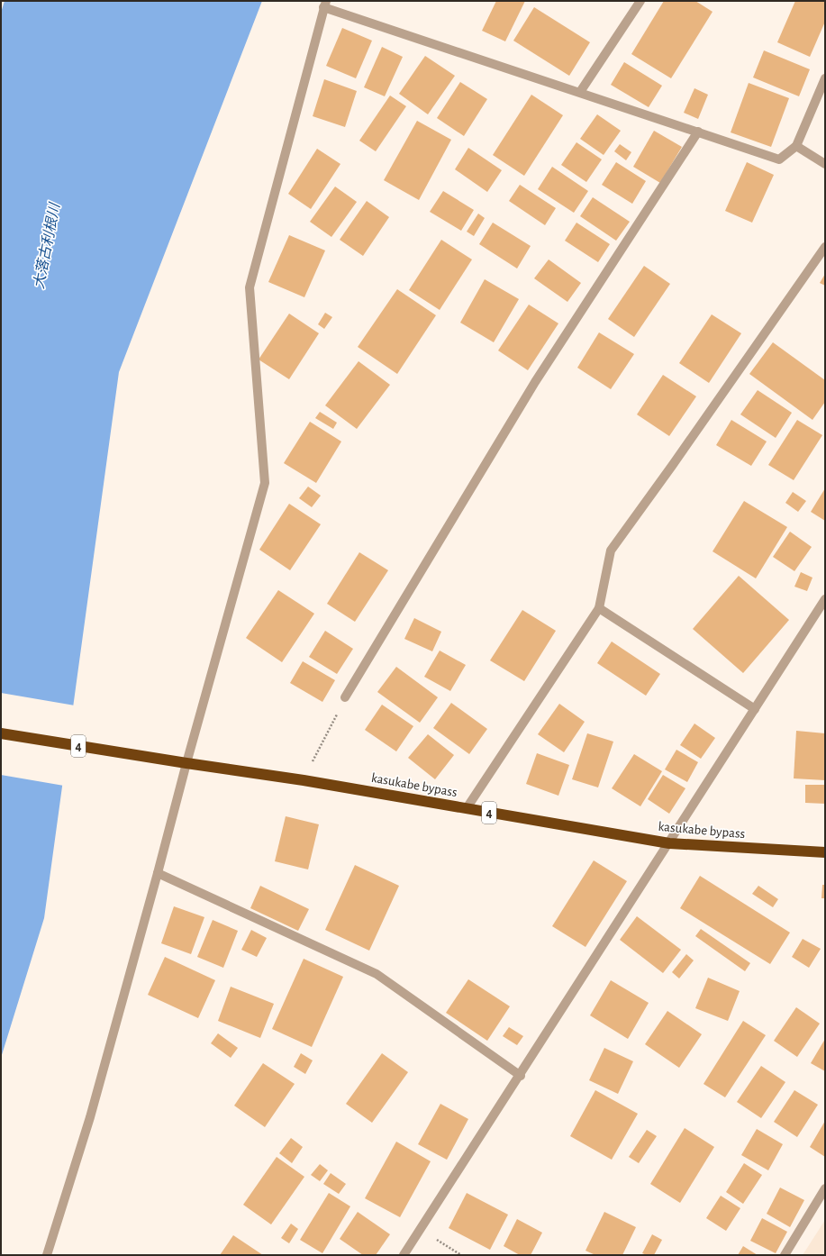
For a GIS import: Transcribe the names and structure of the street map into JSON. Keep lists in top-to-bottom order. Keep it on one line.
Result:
{"streets":{"highway":["4","kasukabe bypass"]},"water":["大落古利根川"]}
